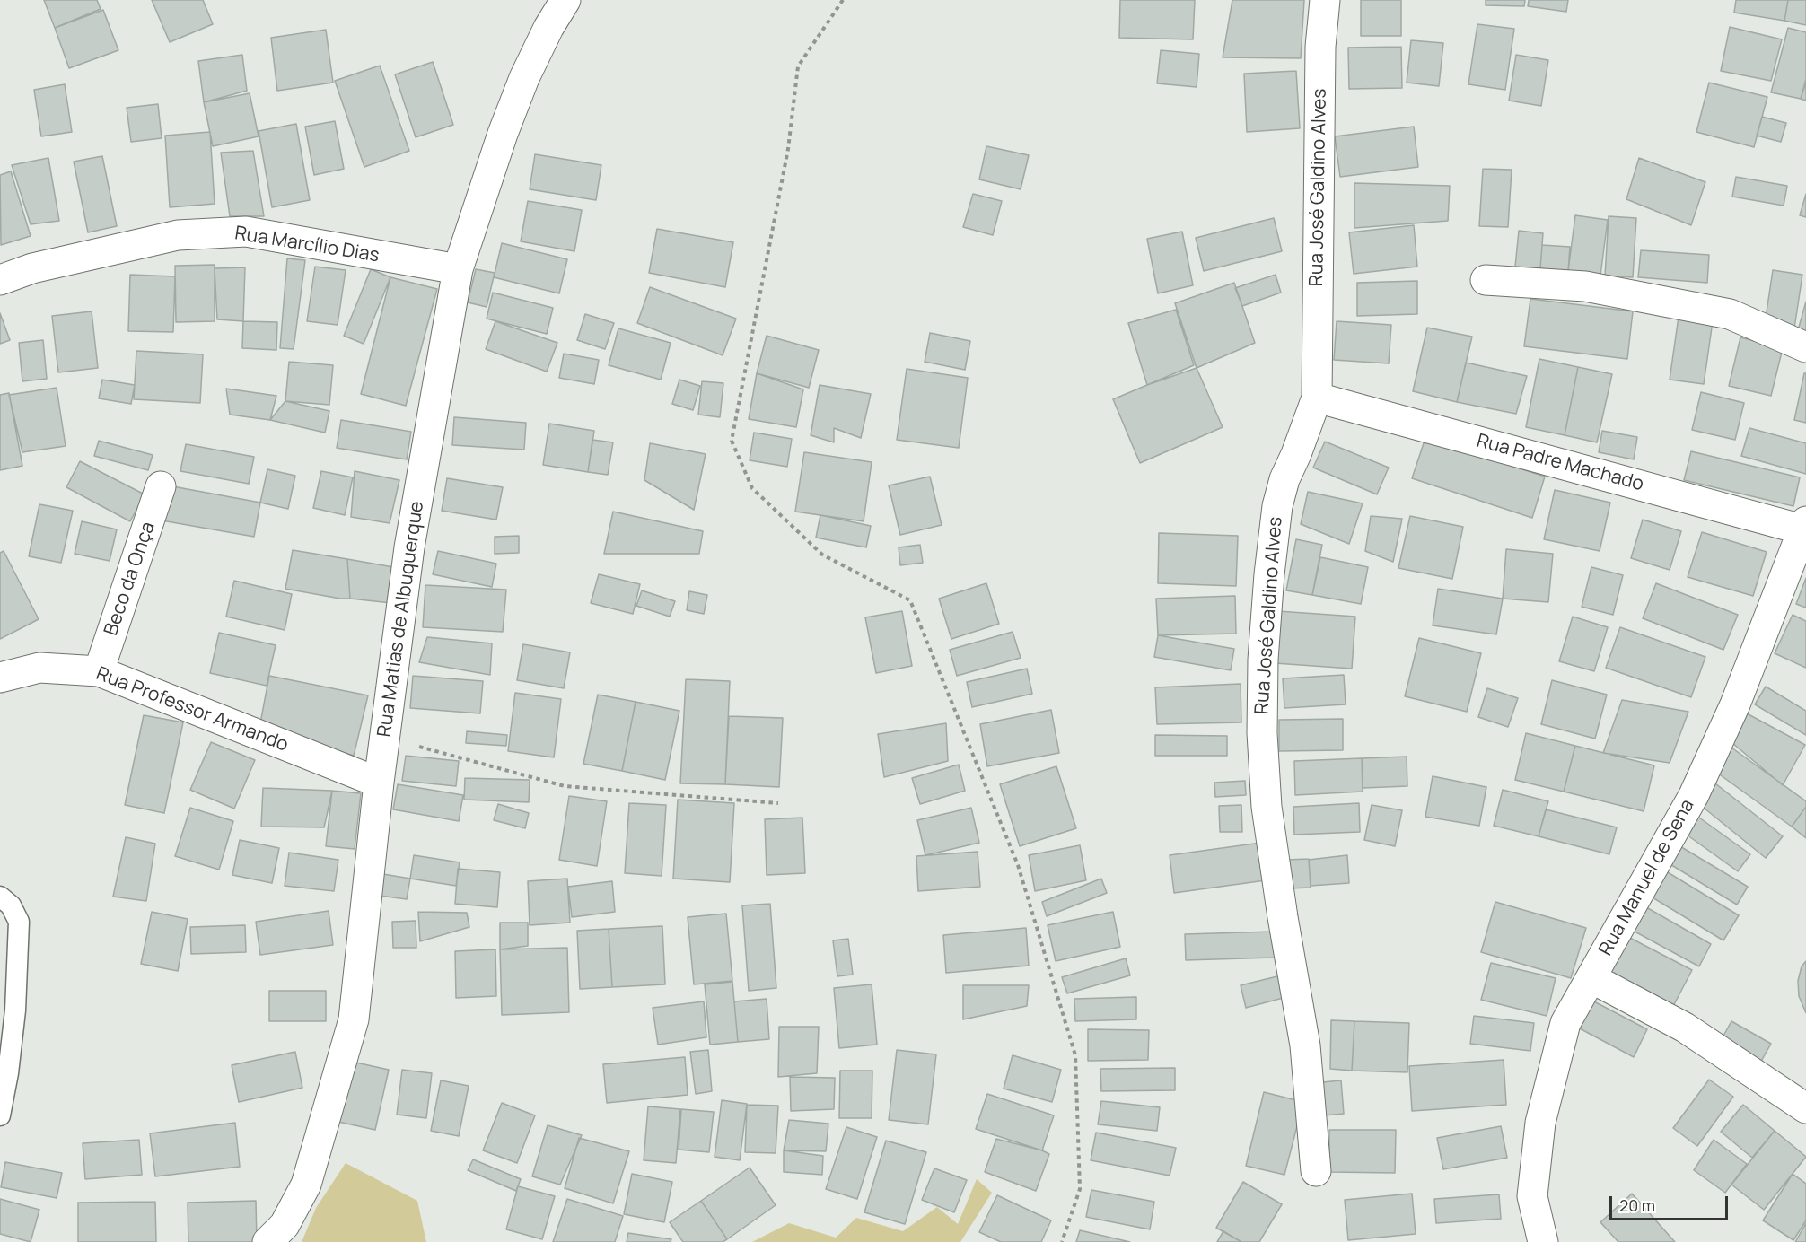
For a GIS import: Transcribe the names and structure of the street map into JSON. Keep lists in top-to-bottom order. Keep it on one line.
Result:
{"streets":{"street":["Rua José Galdino Alves","Rua Marcílio Dias","Rua Padre Machado","Beco da Onça","Rua Matias de Albuquerque","Rua Professor Armando","Rua Manuel de Sena"]},"crossings":[["Rua José Galdino Alves","Rua Padre Machado"],["Rua Marcílio Dias","Rua Matias de Albuquerque"],["Rua Padre Machado","Rua Manuel de Sena"],["Beco da Onça","Rua Professor Armando"],["Rua Matias de Albuquerque","Rua Professor Armando"]],"scale_bar":"20 m"}
